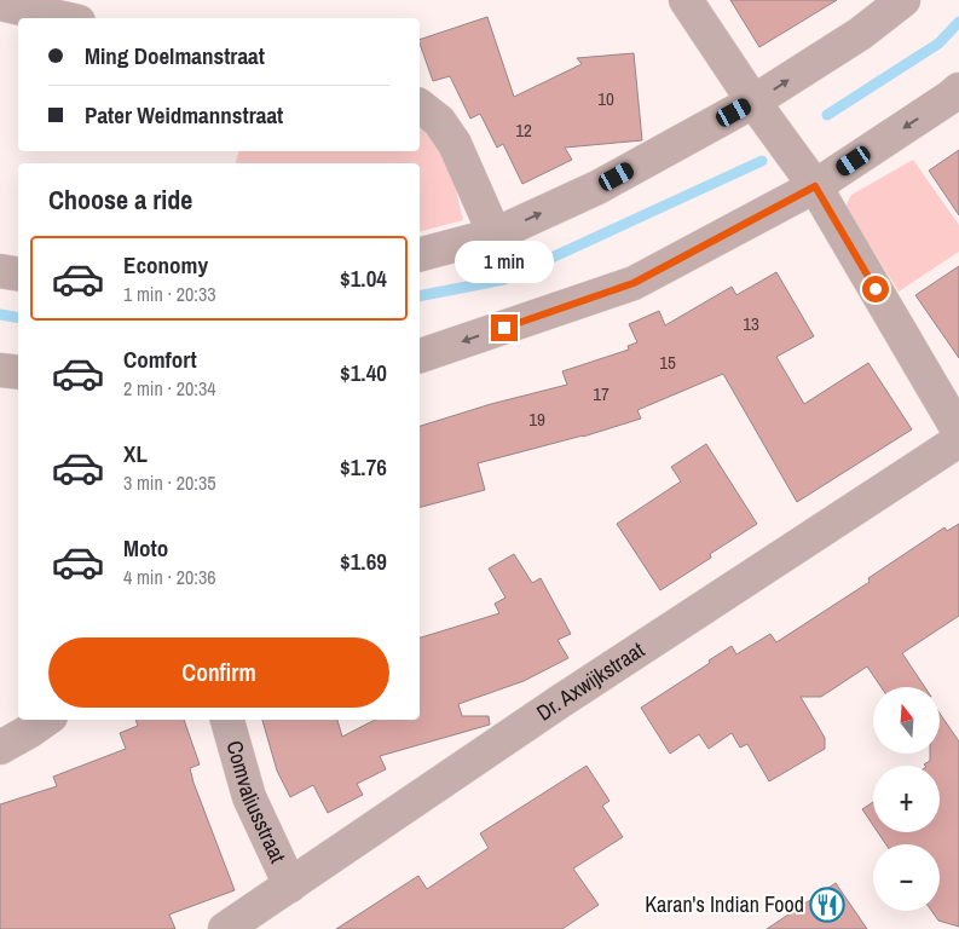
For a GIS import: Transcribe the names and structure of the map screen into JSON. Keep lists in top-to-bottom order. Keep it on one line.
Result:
{"streets":{"street":["Dr. Axwijkstraat","Comvaliusstraat"]},"crossings":[["Dr. Axwijkstraat","Comvaliusstraat"]],"places":{"restaurant":["Karan's Indian Food"]},"house_numbers":["10","12","13","15","17","19"],"north":"top","page":{"banner":["Ming Doelmanstraat","Pater Weidmannstraat"],"heading":"Choose a ride","list":[{"name":"Economy","note":"1 min · 20:33","value":"$1.04"},{"name":"Comfort","note":"2 min · 20:34","value":"$1.40"},{"name":"XL","note":"3 min · 20:35","value":"$1.76"},{"name":"Moto","note":"4 min · 20:36","value":"$1.69"}],"bubble":"1 min","buttons":"Confirm","map_buttons":["+","−"]}}
